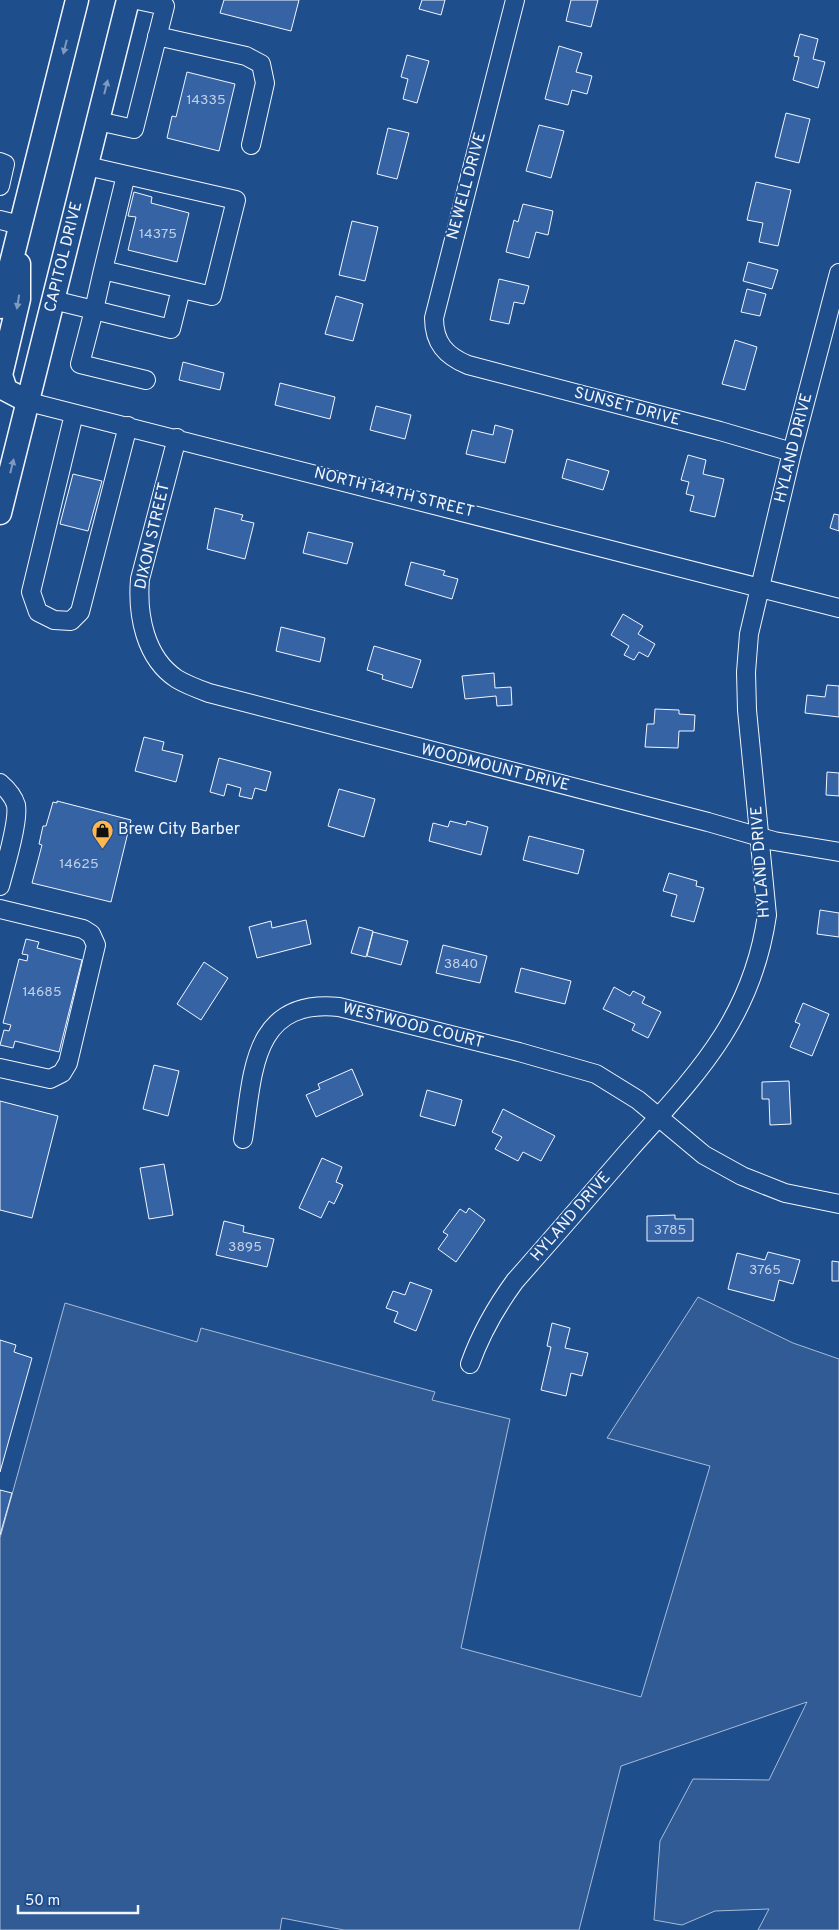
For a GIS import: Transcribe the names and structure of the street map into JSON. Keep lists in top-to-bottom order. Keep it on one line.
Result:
{"streets":{"main road":["CAPITOL DRIVE"],"street":["NEWELL DRIVE","SUNSET DRIVE","HYLAND DRIVE","NORTH 144TH STREET","DIXON STREET","WOODMOUNT DRIVE","WESTWOOD COURT"]},"crossings":[["NEWELL DRIVE","SUNSET DRIVE"],["CAPITOL DRIVE","NORTH 144TH STREET"],["SUNSET DRIVE","HYLAND DRIVE"],["HYLAND DRIVE","NORTH 144TH STREET"],["HYLAND DRIVE","WOODMOUNT DRIVE"],["HYLAND DRIVE","WESTWOOD COURT"],["NORTH 144TH STREET","DIXON STREET"],["DIXON STREET","WOODMOUNT DRIVE"]],"places":{"shop":["Brew City Barber"]},"house_numbers":["14335","14375","14625","3840","14685","3785","3895","3765"],"scale_bar":"50 m"}
